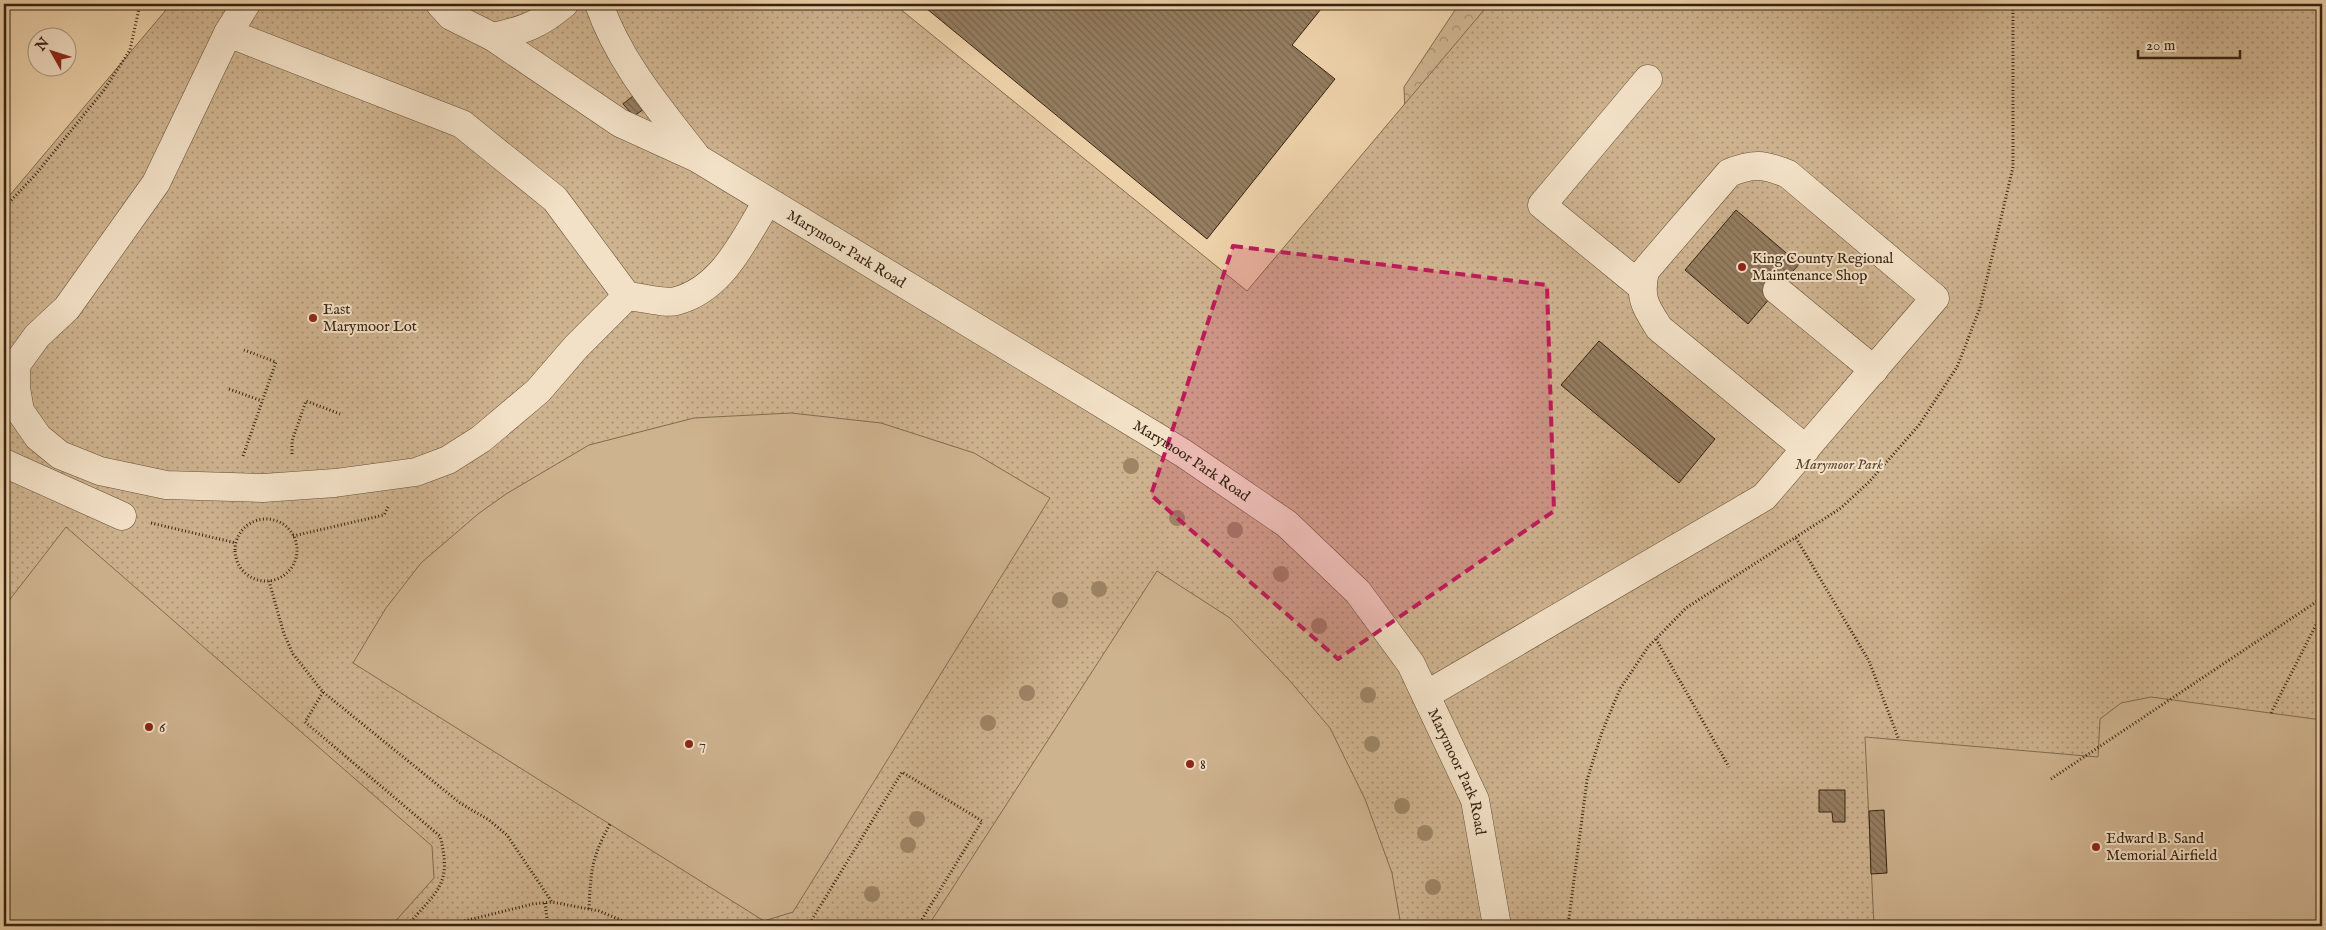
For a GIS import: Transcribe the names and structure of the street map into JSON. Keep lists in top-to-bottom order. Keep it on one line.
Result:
{"streets":{"street":["Marymoor Park Road"]},"parks":["Marymoor Park"],"places":["King County Regional Maintenance Shop","East Marymoor Lot","6","7","8","Edward B. Sand Memorial Airfield"],"scale_bar":"20 m","north":"top left"}
